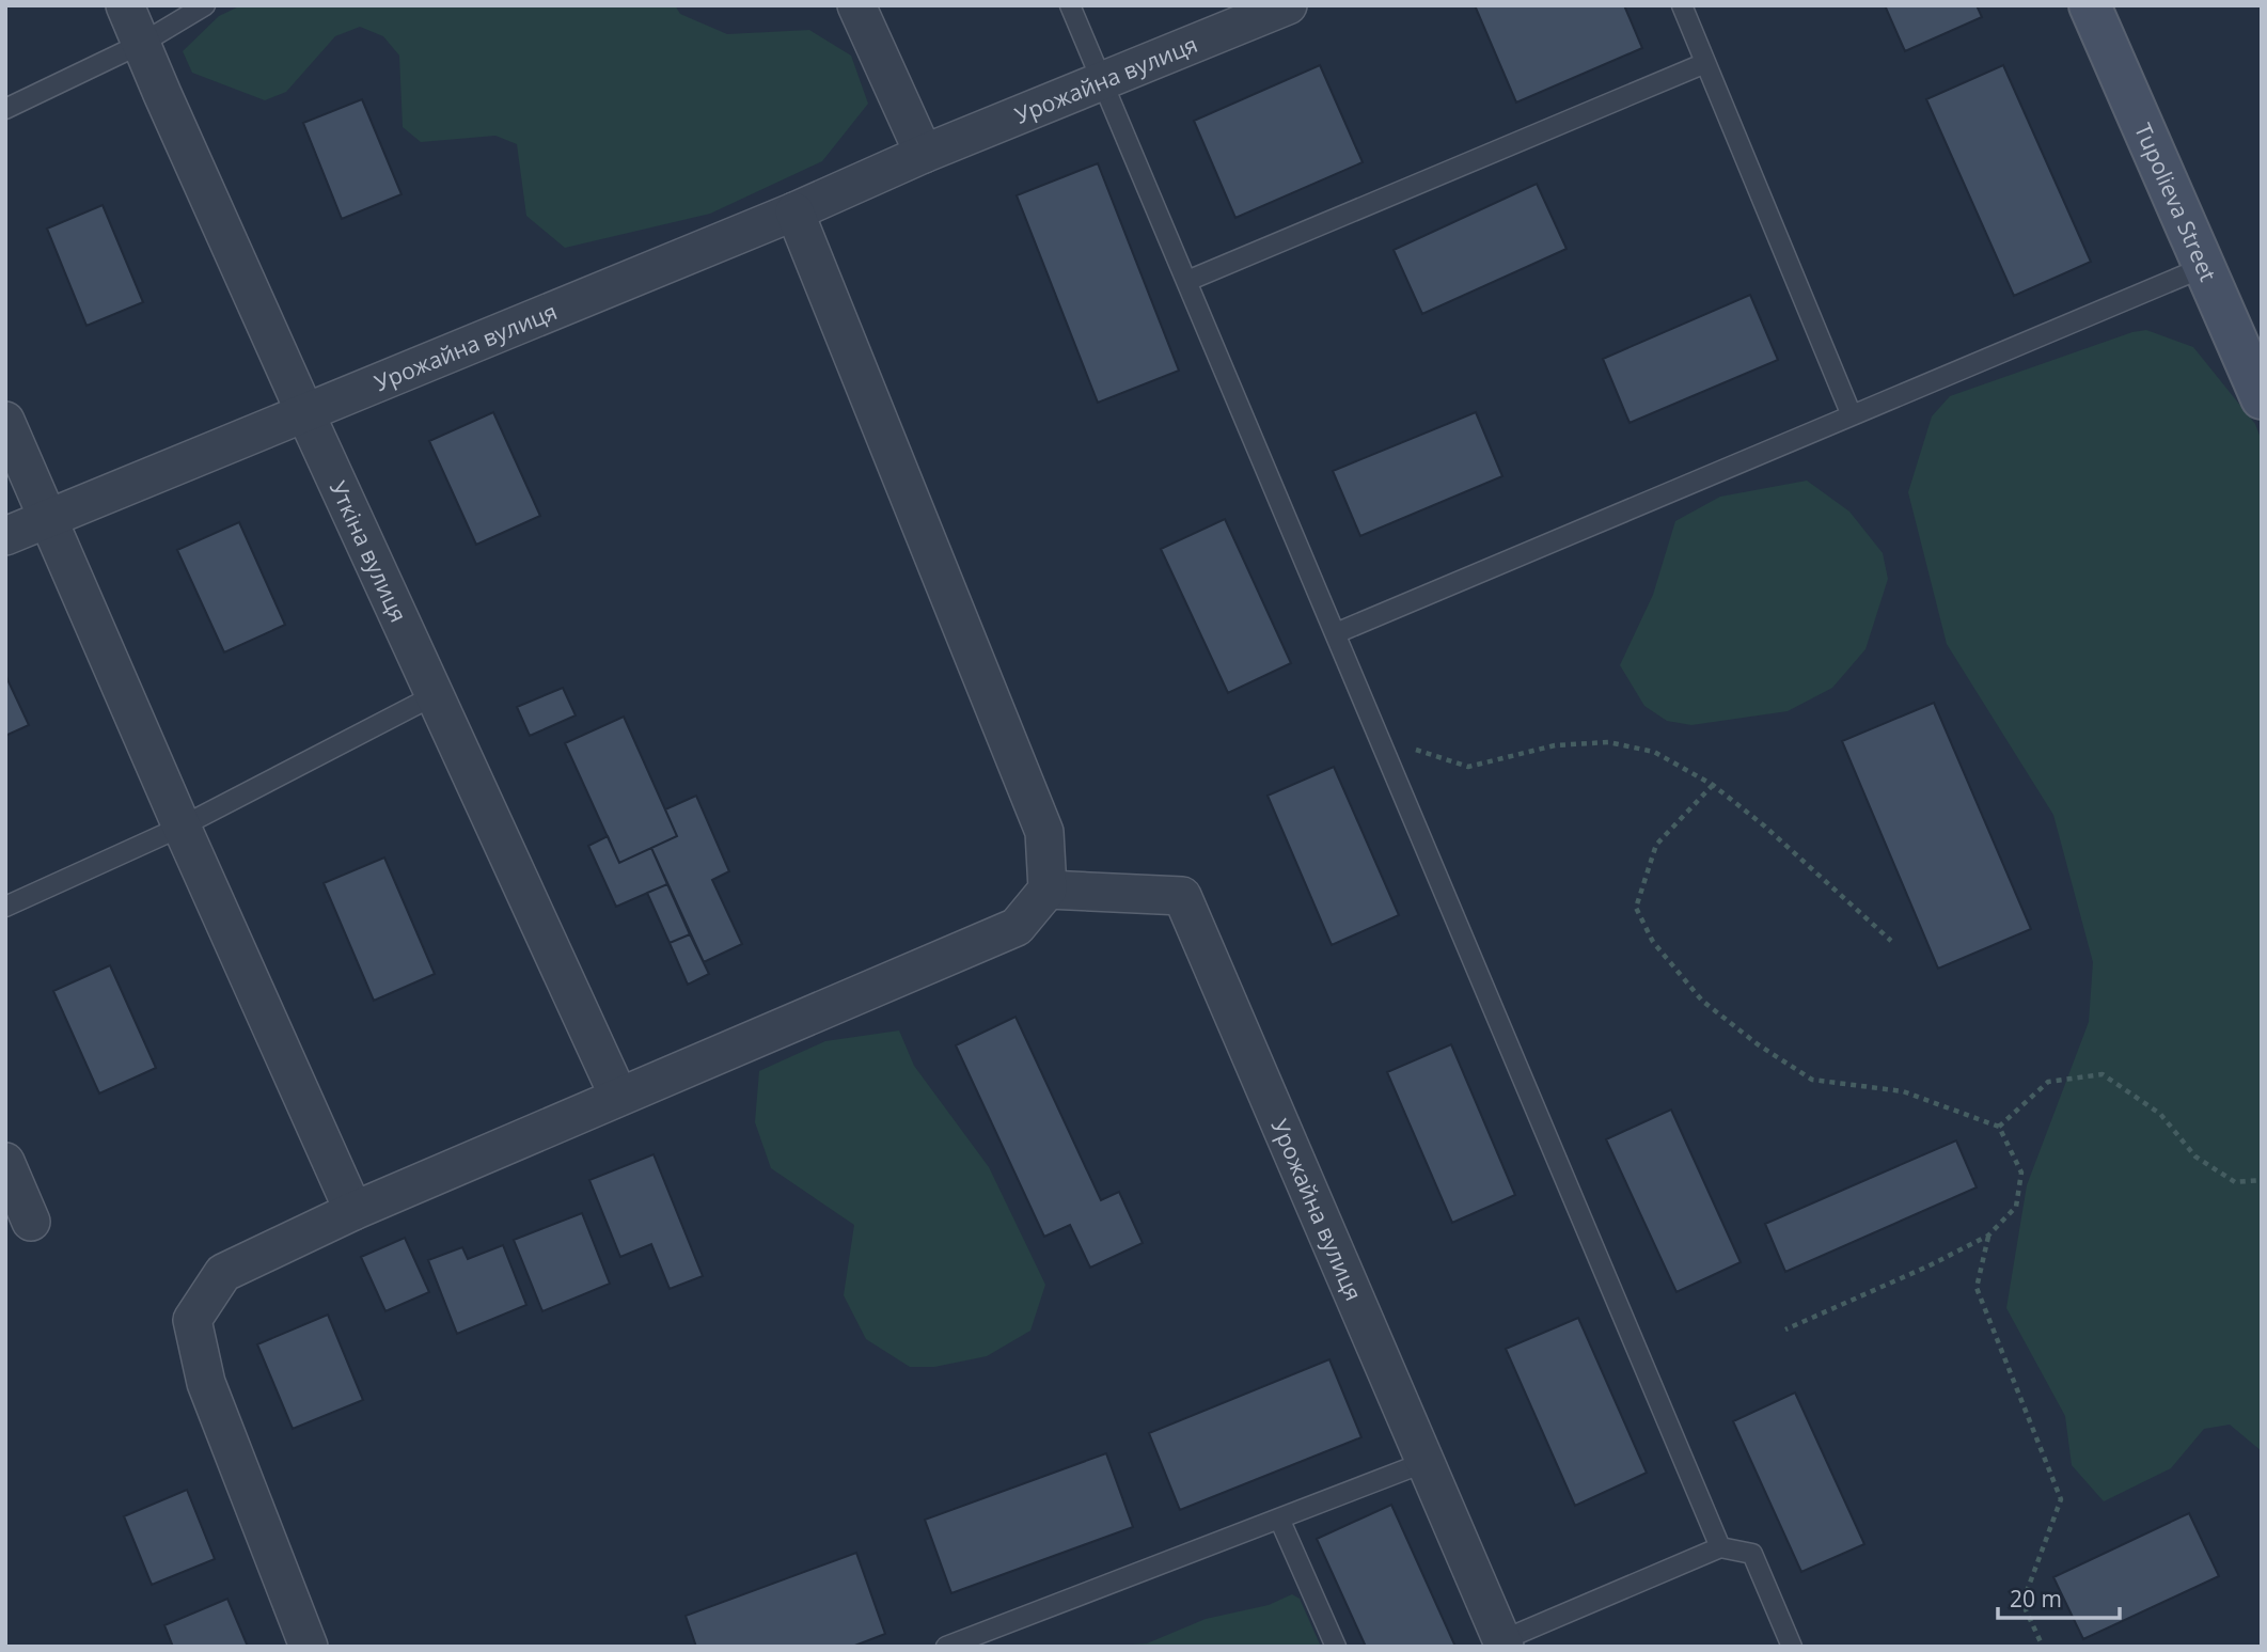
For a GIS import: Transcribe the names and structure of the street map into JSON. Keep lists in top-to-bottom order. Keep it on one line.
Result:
{"streets":{"main road":["Tupolieva Street"],"street":["Урожайна вулиця","Уткiна вулиця"]},"crossings":[["Урожайна вулиця","Уткiна вулиця"]],"scale_bar":"20 m"}
